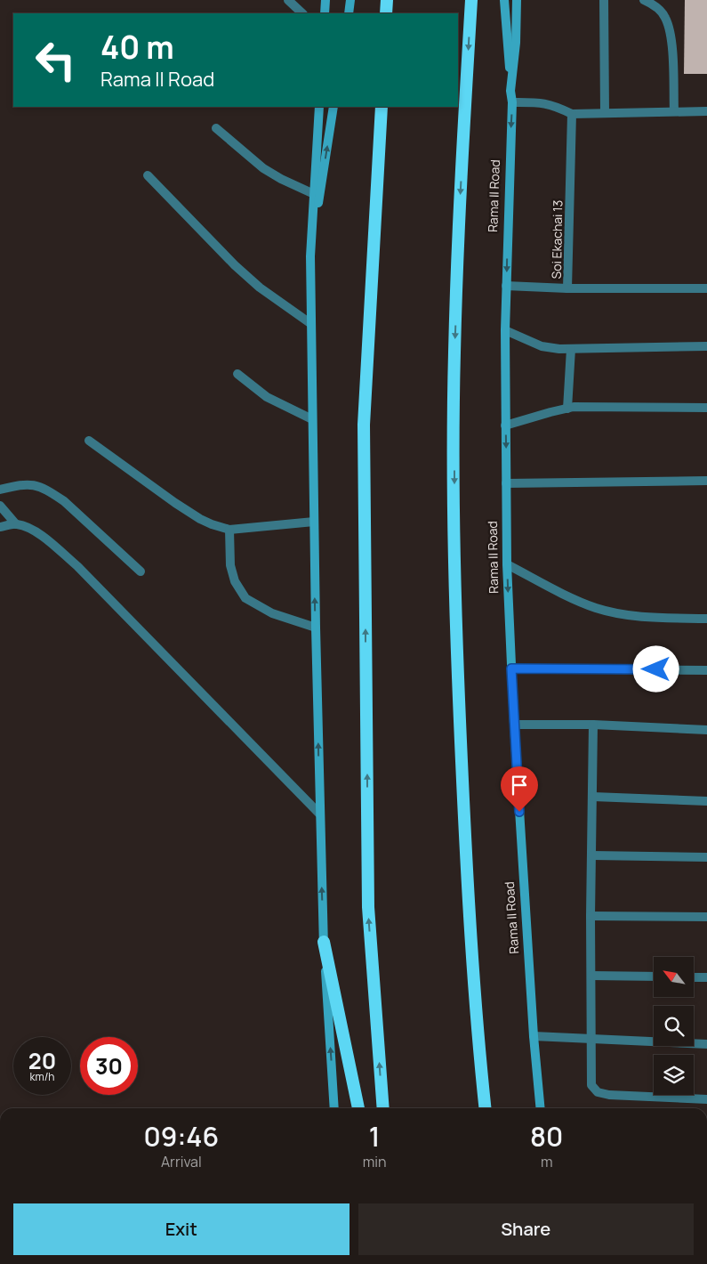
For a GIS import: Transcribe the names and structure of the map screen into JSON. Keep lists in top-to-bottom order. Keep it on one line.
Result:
{"streets":{"main road":["Rama II Road"],"street":["Soi Ekachai 13"]},"north":"top left","page":{"turn":["40 m","Rama II Road"],"speed":"20 km/h","limit":"30","eta":["09:46","Arrival","1","min","80","m"],"buttons":["Exit","Share"]}}
